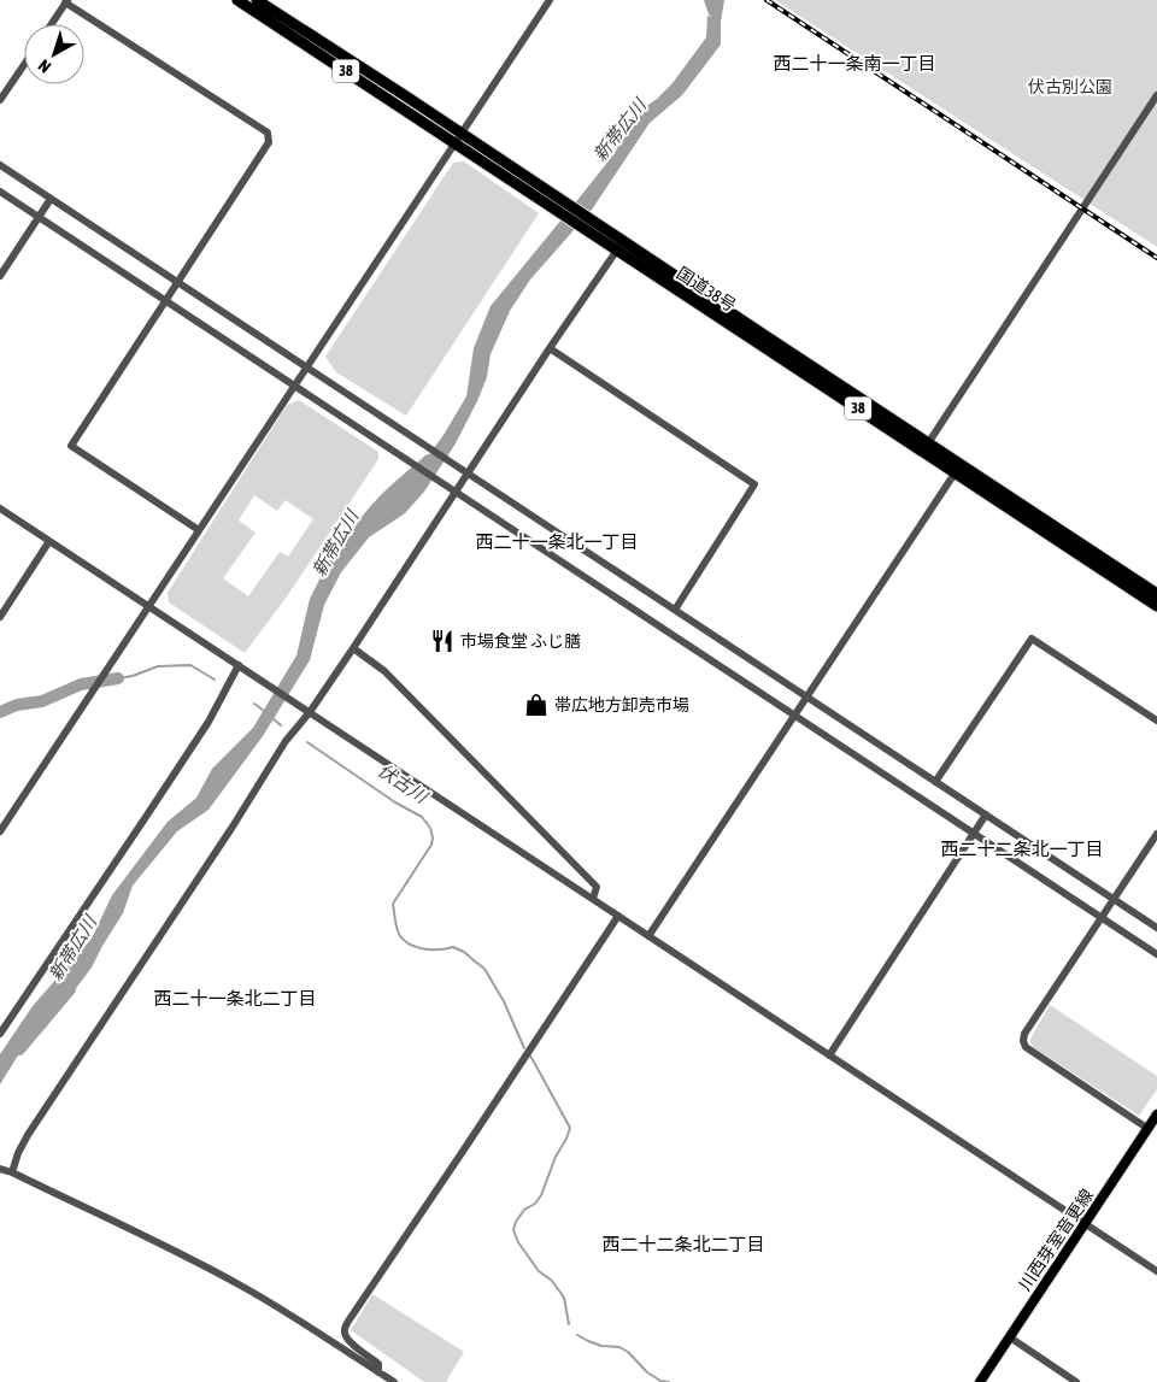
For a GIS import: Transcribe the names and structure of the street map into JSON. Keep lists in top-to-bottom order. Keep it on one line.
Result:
{"streets":{"highway":["38","国道38号"],"main road":["川西芽室音更線"]},"districts":["西二十一条南一丁目","西二十一条北一丁目","西二十二条北一丁目","西二十一条北二丁目","西二十二条北二丁目"],"water":["新帯広川","伏古川"],"parks":["伏古別公園"],"places":{"restaurant":["市場食堂 ふじ膳"],"shop":["帯広地方卸売市場"]},"north":"bottom left"}
